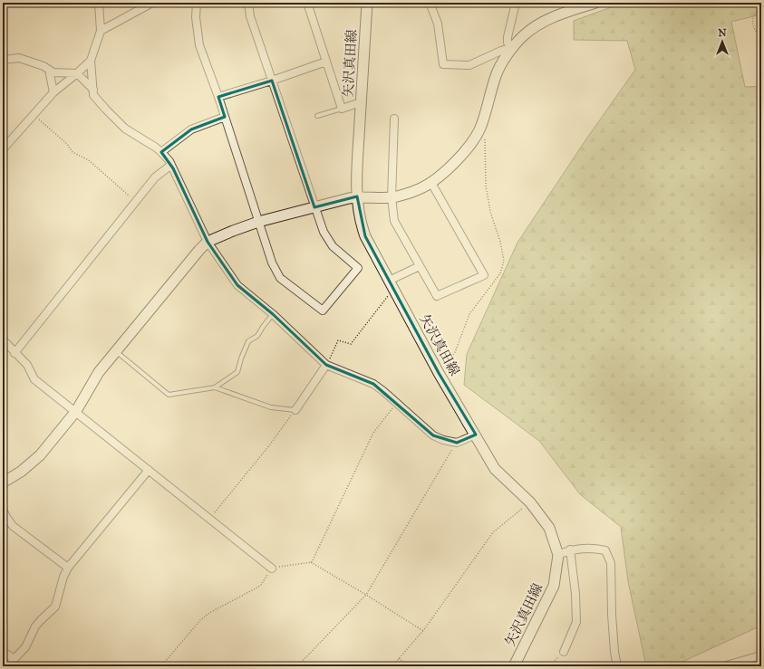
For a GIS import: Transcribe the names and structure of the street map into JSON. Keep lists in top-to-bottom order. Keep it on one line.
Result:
{"streets":{"street":["矢沢真田線"]},"north":"top"}
